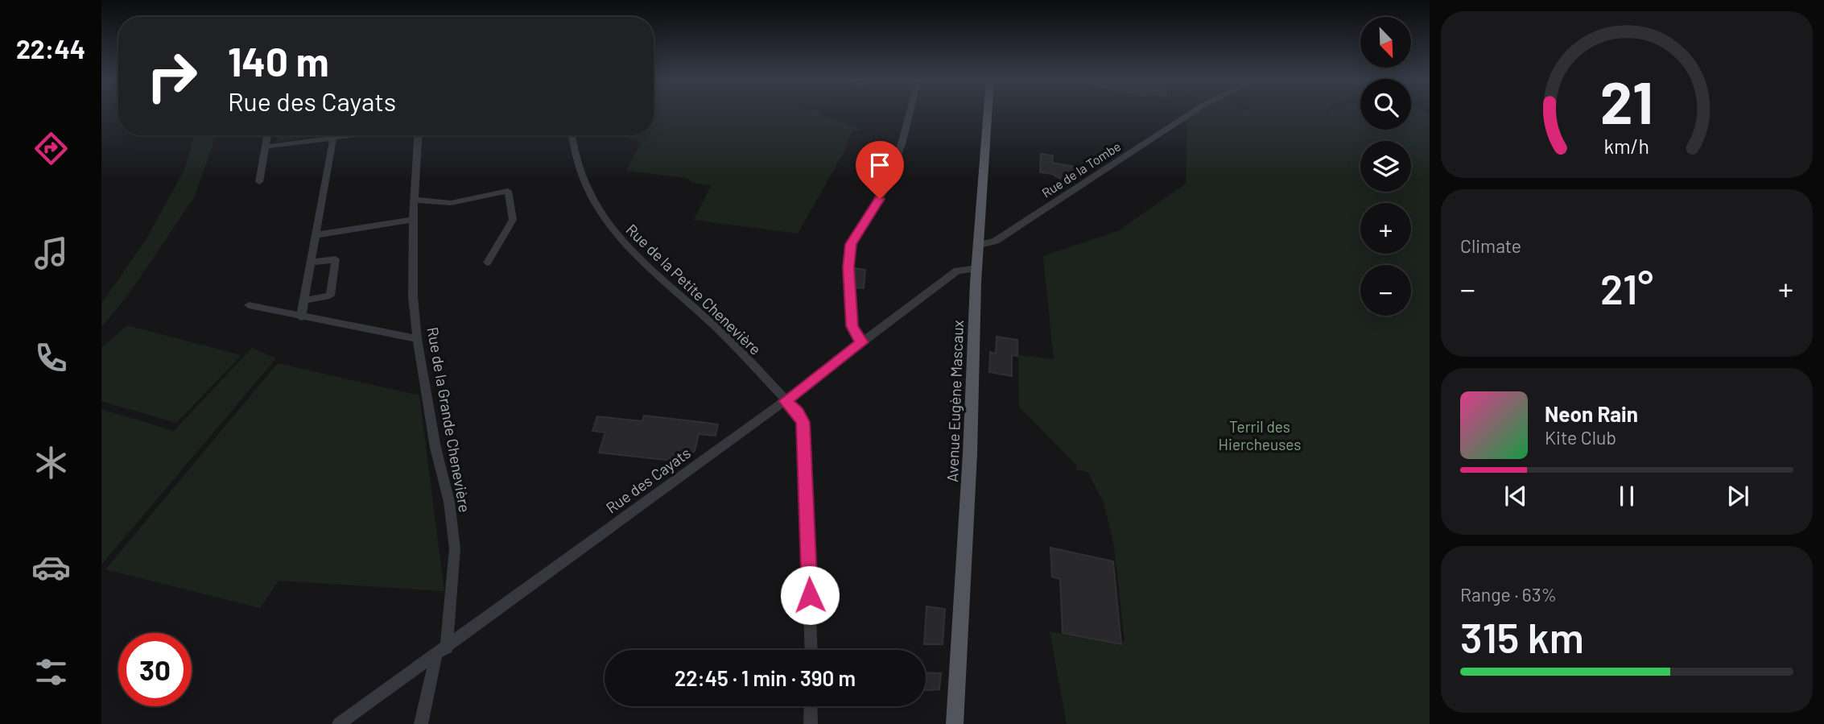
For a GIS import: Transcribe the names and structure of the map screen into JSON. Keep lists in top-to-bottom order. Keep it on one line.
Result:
{"streets":{"main road":["Avenue Eugène Mascaux"],"street":["Rue de la Tombe","Rue de la Petite Chenevière","Rue de la Grande Chenevière","Rue des Cayats"]},"crossings":[["Rue de la Tombe","Avenue Eugène Mascaux"],["Rue de la Petite Chenevière","Rue des Cayats"],["Avenue Eugène Mascaux","Rue des Cayats"],["Rue de la Grande Chenevière","Rue des Cayats"]],"parks":["Terril des Hiercheuses"],"north":"bottom right","page":{"tabs":"22:44","map_buttons":["+","−"],"turn":["140 m","Rue des Cayats"],"tile":["Climate",["Range · 63%","315 km"]],"heat":["−","21°","+"],"song":["Neon Rain","Kite Club"],"limit":"30","trip":"22:45 · 1 min · 390 m","gauge":["21","km/h"]}}
